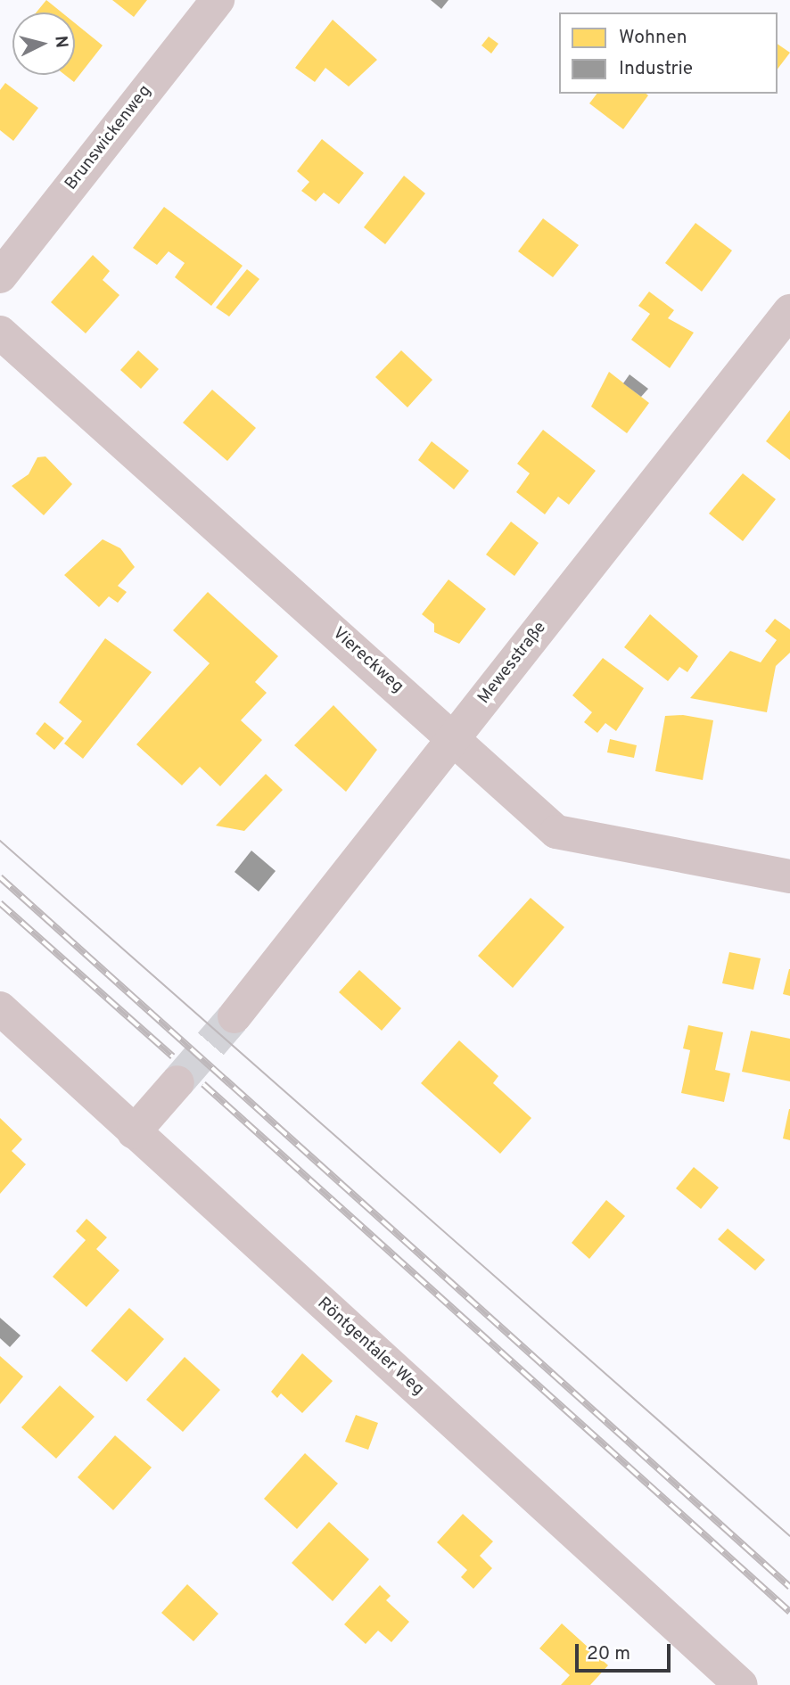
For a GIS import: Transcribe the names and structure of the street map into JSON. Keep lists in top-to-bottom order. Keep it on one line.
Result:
{"streets":{"street":["Brunswickenweg","Viereckweg","Mewesstraße","Röntgentaler Weg"]},"crossings":[["Viereckweg","Mewesstraße"]],"legend":["Wohnen","Industrie"],"scale_bar":"20 m","north":"right"}
